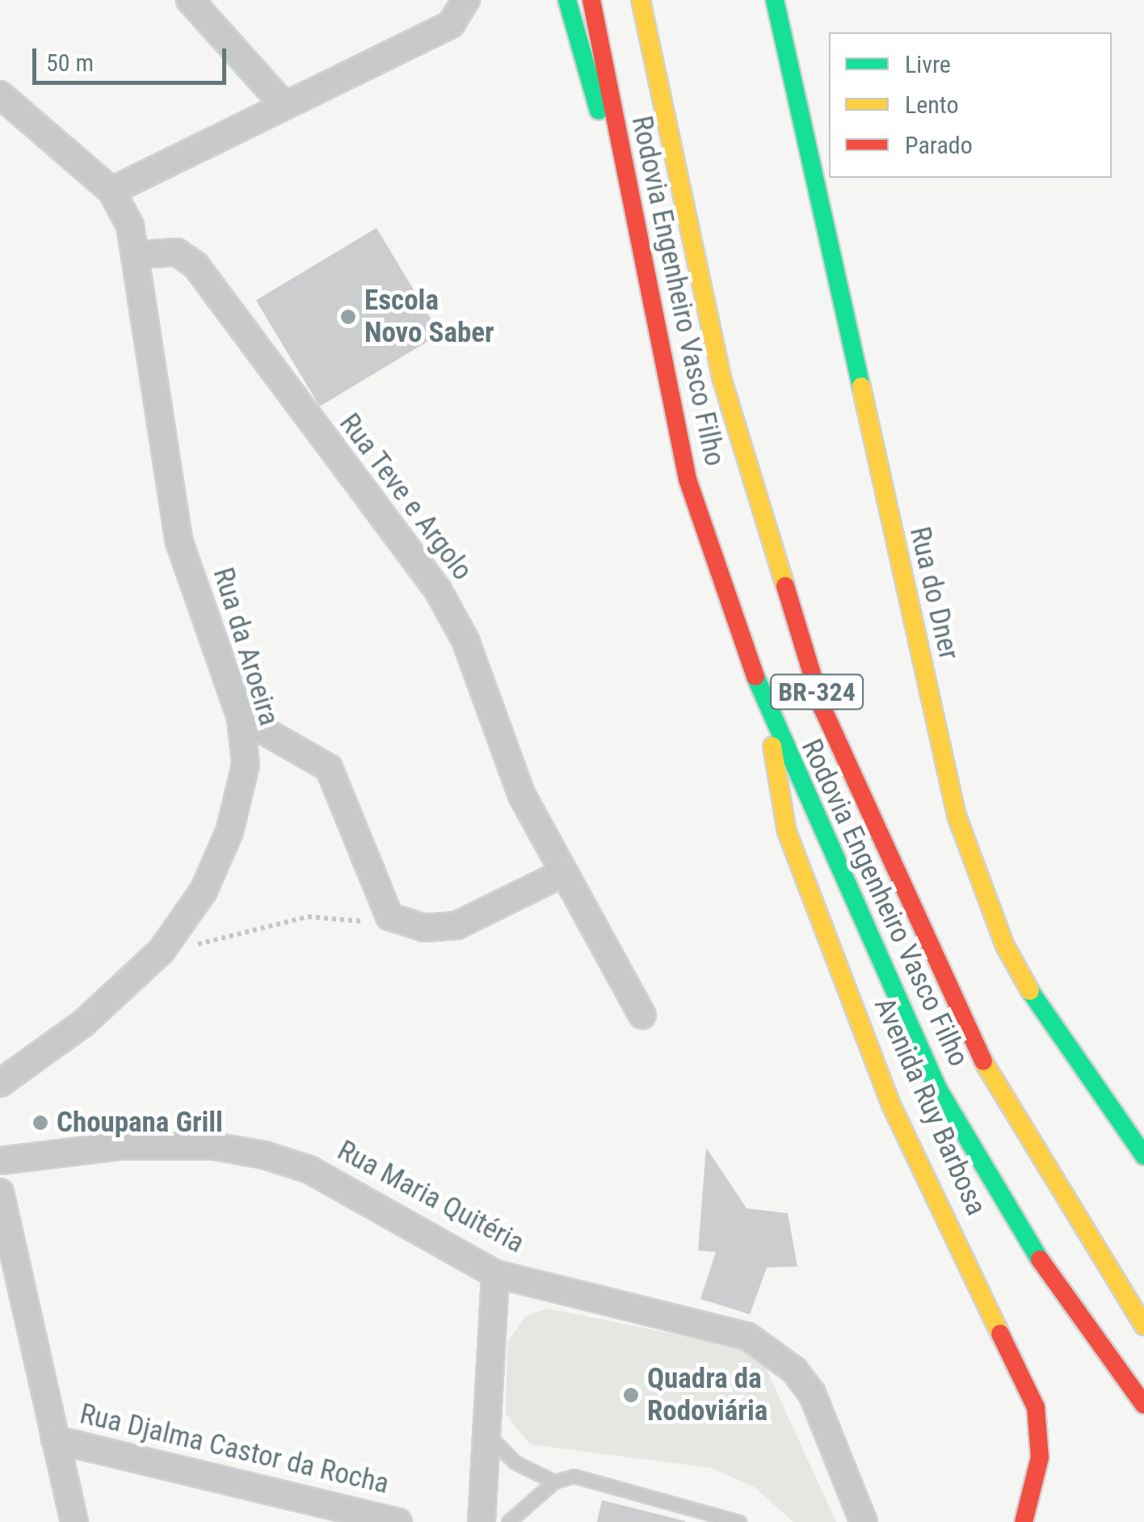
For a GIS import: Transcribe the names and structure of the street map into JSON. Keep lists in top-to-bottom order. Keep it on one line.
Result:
{"streets":{"main road":["Rodovia Engenheiro Vasco Filho","Rua do Dner","BR-324","Avenida Ruy Barbosa"],"street":["Rua Teve e Argolo","Rua da Aroeira","Rua Maria Quitéria","Rua Djalma Castor da Rocha"]},"crossings":[["Rodovia Engenheiro Vasco Filho","Avenida Ruy Barbosa"],["Rua Teve e Argolo","Rua da Aroeira"]],"places":["Escola Novo Saber","Choupana Grill","Quadra da Rodoviária"],"legend":["Livre","Lento","Parado"],"scale_bar":"50 m"}
